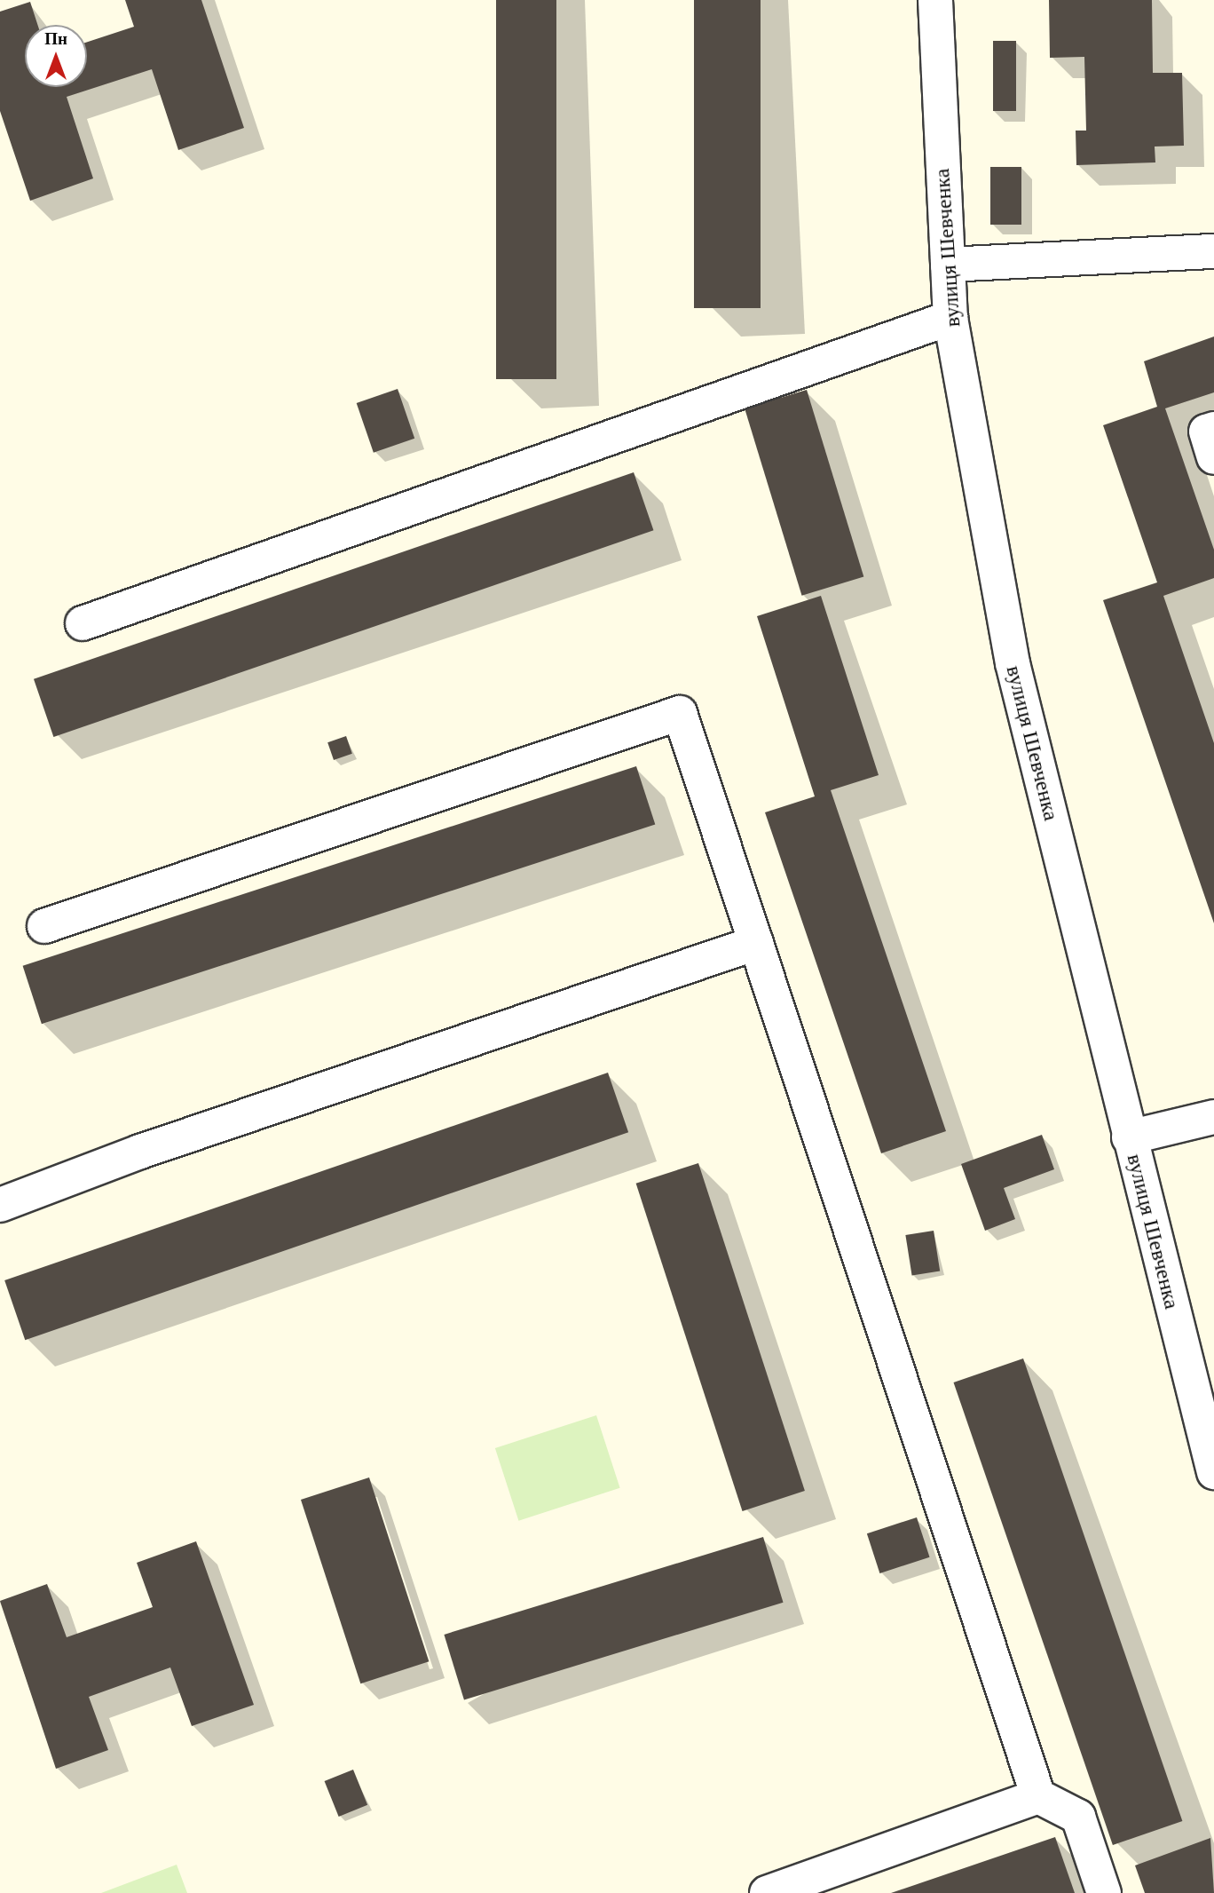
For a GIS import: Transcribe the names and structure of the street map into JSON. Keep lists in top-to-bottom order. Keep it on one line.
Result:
{"streets":{"street":["вулиця Шевченка"]},"north":"top"}
